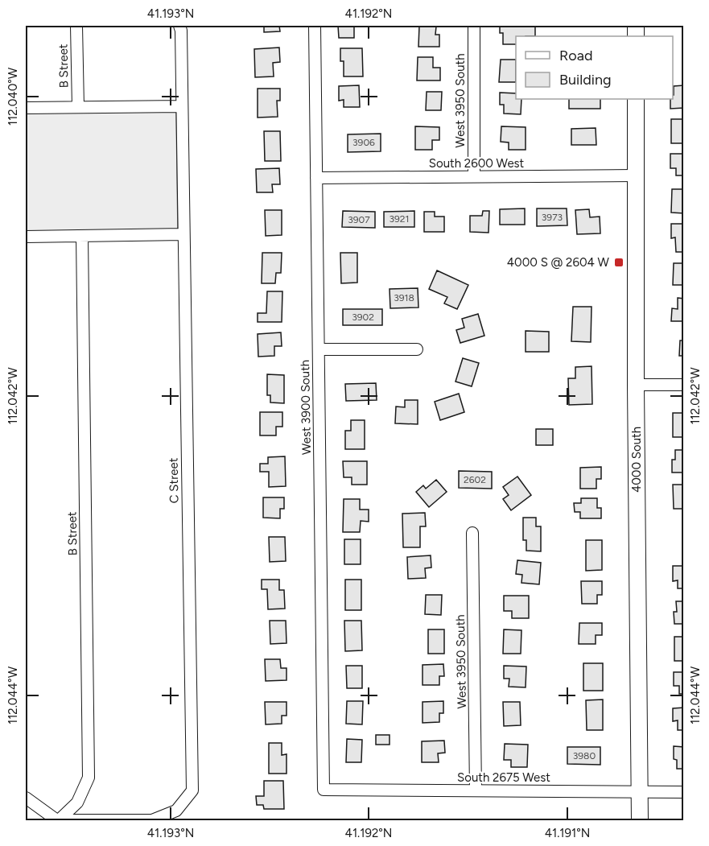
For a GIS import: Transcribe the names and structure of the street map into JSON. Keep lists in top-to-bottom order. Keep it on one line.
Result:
{"streets":{"street":["B Street","West 3950 South","South 2600 West","West 3900 South","4000 South","C Street","South 2675 West"]},"crossings":[["B Street","C Street"],["West 3950 South","South 2600 West"],["West 3950 South","South 2675 West"],["South 2600 West","West 3900 South"],["South 2600 West","4000 South"],["West 3900 South","South 2675 West"],["4000 South","South 2675 West"]],"places":{"transit":["4000 S @ 2604 W"]},"house_numbers":["3906","3973","3921","3907","3918","3902","2602","3980"],"legend":["Road","Building"],"coordinates":["41.193°N","41.192°N","112.040°W","112.042°W","112.044°W","41.191°N"]}
